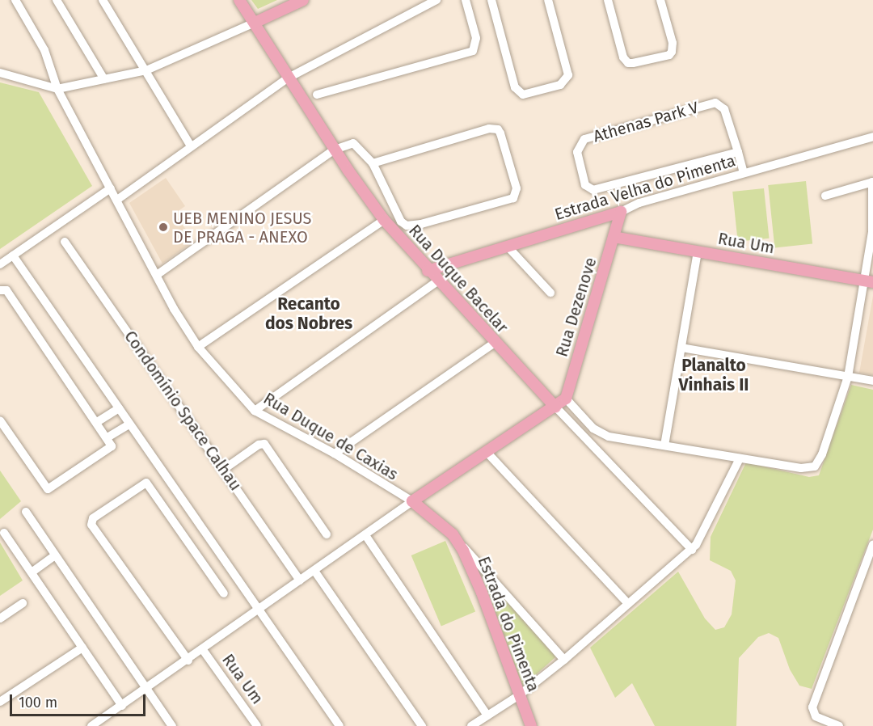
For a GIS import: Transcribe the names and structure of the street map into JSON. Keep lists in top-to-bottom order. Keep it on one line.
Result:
{"streets":{"main road":["Estrada Velha do Pimenta","Rua Um","Rua Duque Bacelar","Rua Dezenove","Rua Duque de Caxias","Estrada do Pimenta"],"street":["Athenas Park V","Condomínio Space Calhau"]},"crossings":[["Athenas Park V","Estrada Velha do Pimenta"],["Estrada Velha do Pimenta","Rua Duque Bacelar"],["Estrada Velha do Pimenta","Rua Dezenove"],["Rua Um","Rua Dezenove"],["Rua Duque de Caxias","Estrada do Pimenta"]],"districts":["Recanto dos Nobres","Planalto Vinhais II"],"places":["UEB MENINO JESUS DE PRAGA - ANEXO"],"scale_bar":"100 m"}
